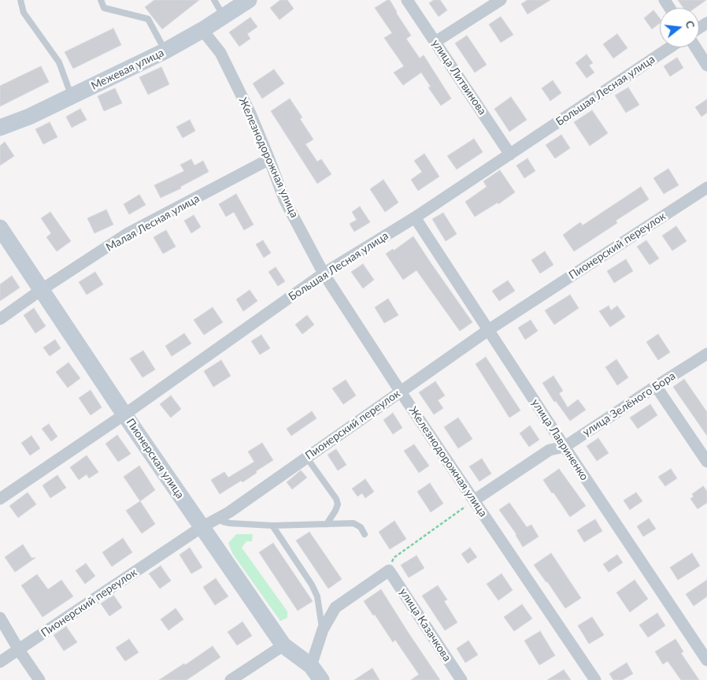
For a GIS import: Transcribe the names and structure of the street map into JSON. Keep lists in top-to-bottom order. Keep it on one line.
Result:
{"streets":{"street":["Межевая улица","улица Литвинова","Большая Лесная улица","Железнодорожная улица","Малая Лесная улица","Пионерский переулок","улица Зелёного Бора","улица Лавриненко","Пионерская улица","улица Казачкова"]},"crossings":[["Межевая улица","Железнодорожная улица"],["улица Литвинова","Большая Лесная улица"],["Большая Лесная улица","Железнодорожная улица"],["Большая Лесная улица","улица Лавриненко"],["Большая Лесная улица","Пионерская улица"],["Железнодорожная улица","Малая Лесная улица"],["Железнодорожная улица","Пионерский переулок"],["Железнодорожная улица","улица Зелёного Бора"],["Малая Лесная улица","Пионерская улица"],["Пионерский переулок","улица Лавриненко"],["Пионерский переулок","Пионерская улица"],["улица Зелёного Бора","улица Лавриненко"]],"north":"right"}
